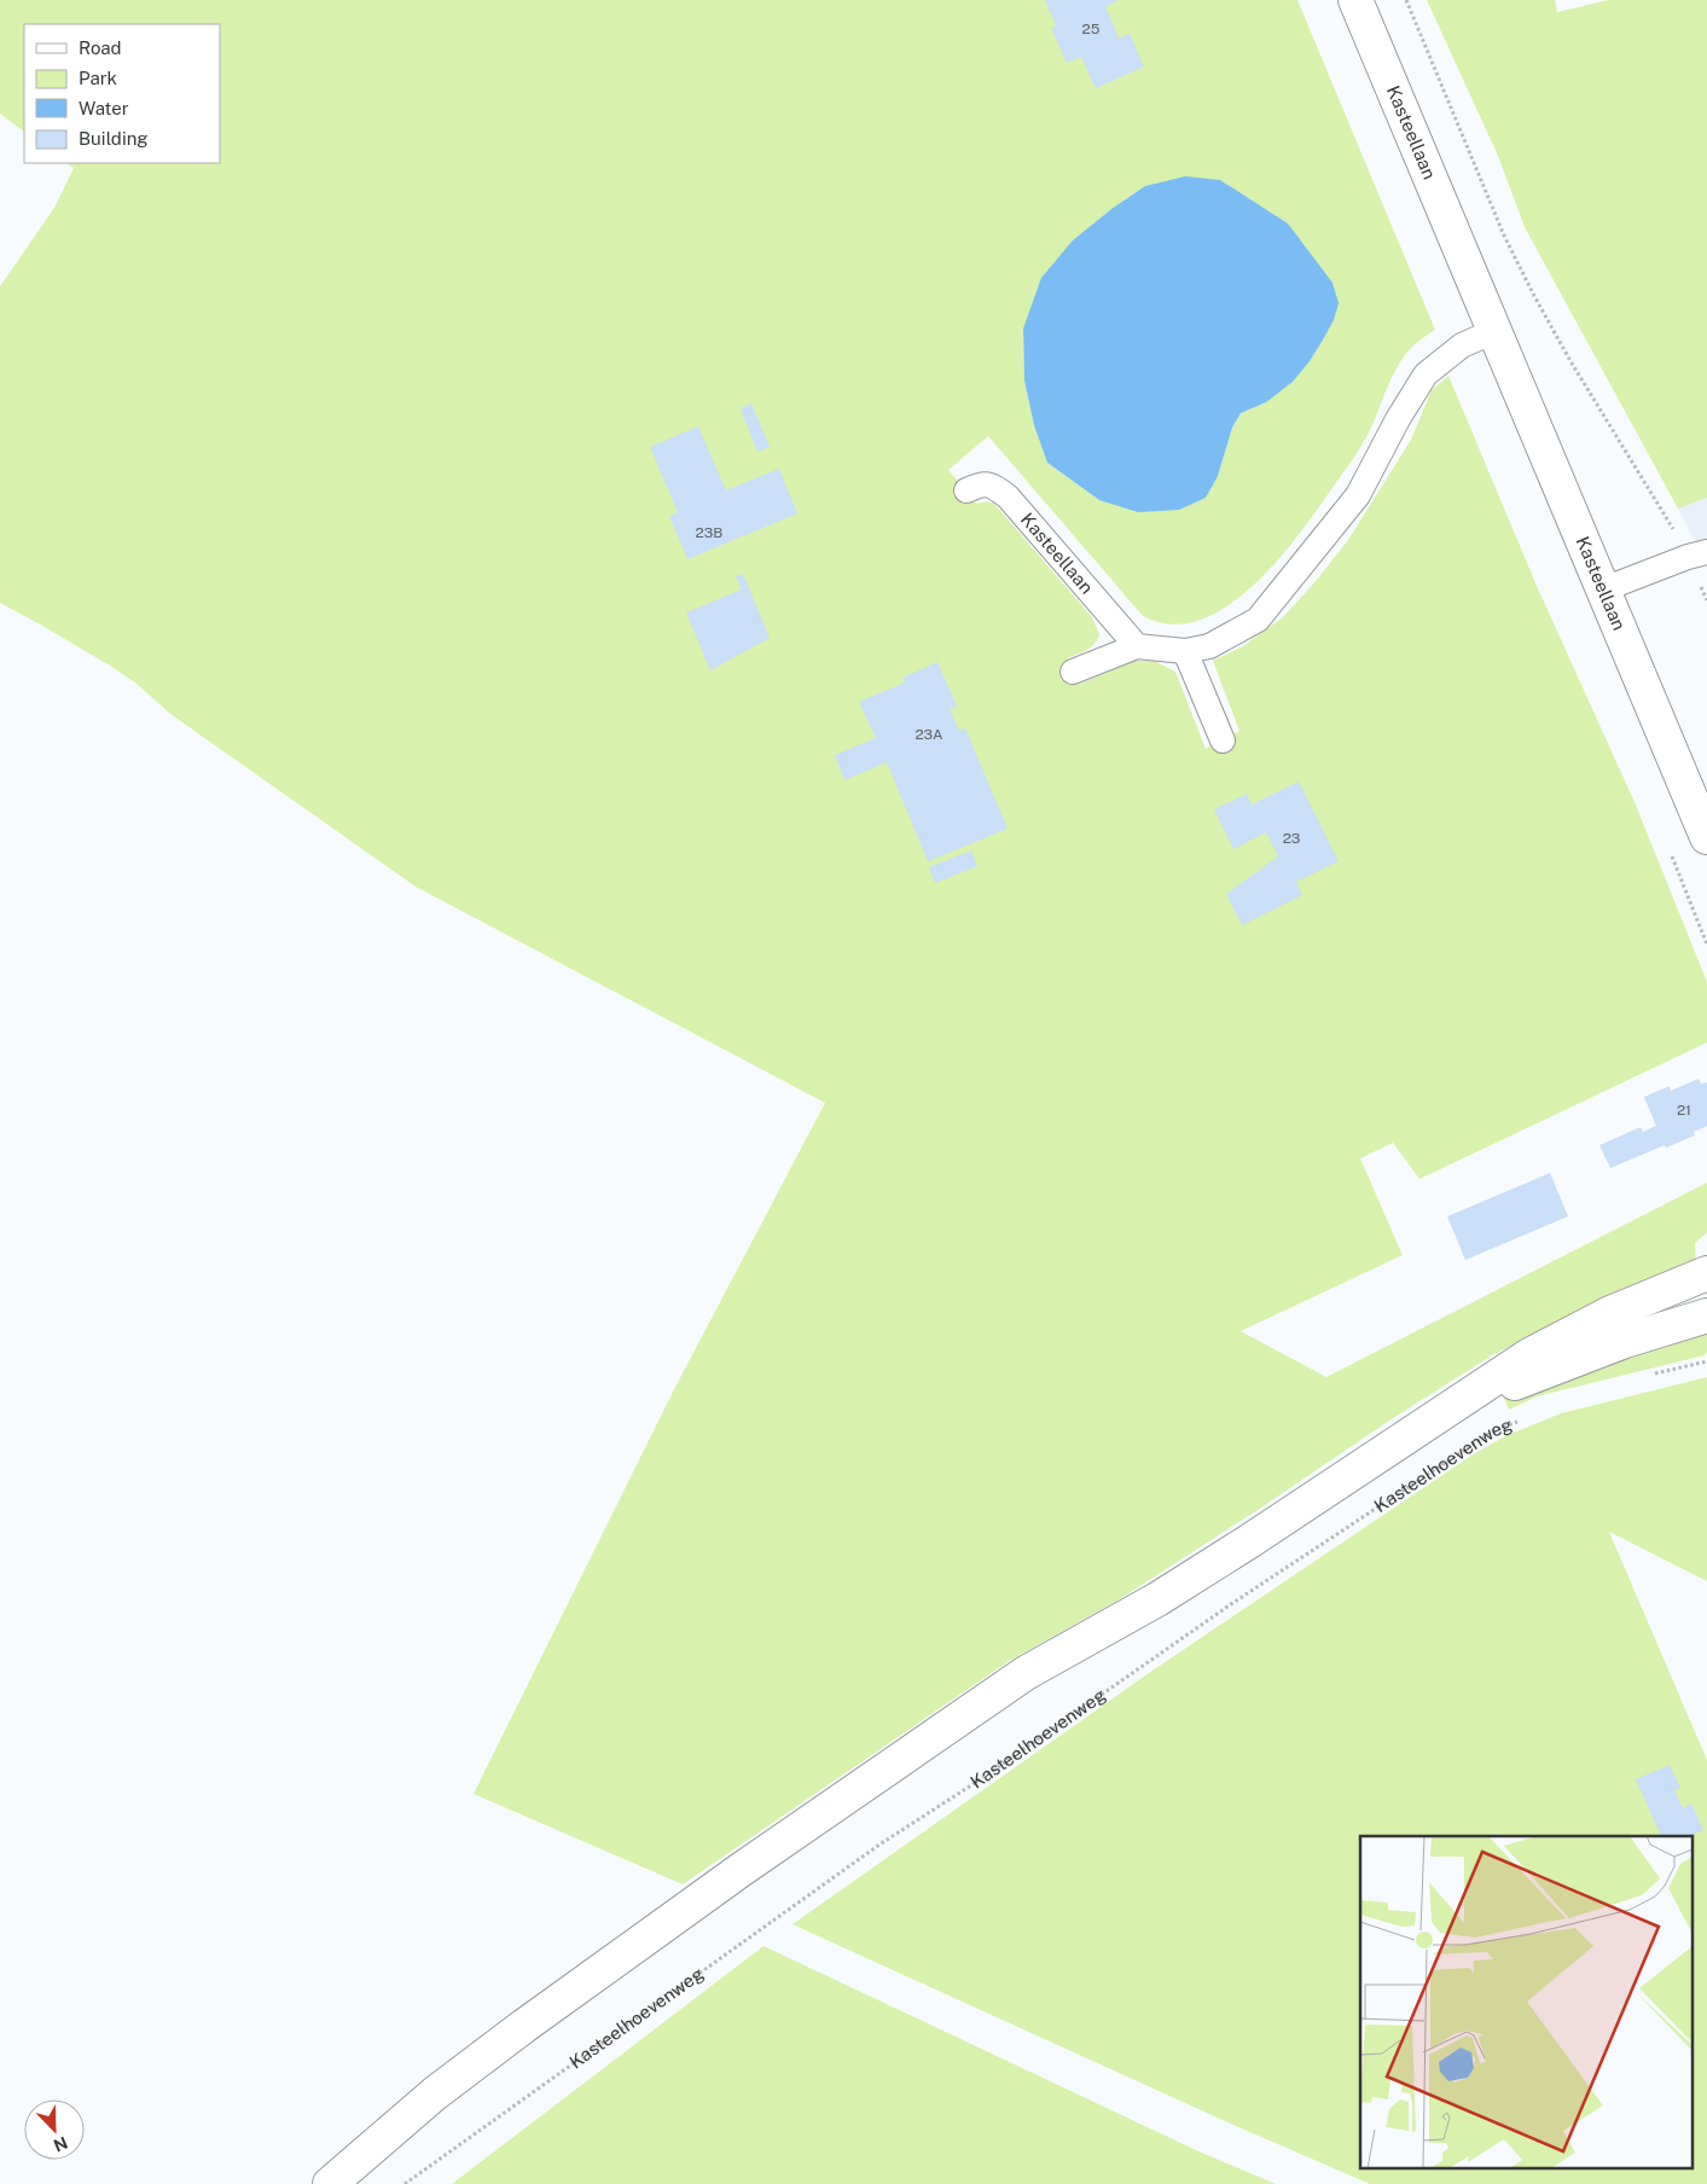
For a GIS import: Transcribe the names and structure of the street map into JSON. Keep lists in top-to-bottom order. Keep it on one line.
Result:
{"streets":{"street":["Kasteellaan"],"path":["Kasteelhoevenweg"]},"house_numbers":["25","23B","23A","23","21"],"legend":["Road","Park","Water","Building"],"north":"bottom right"}
